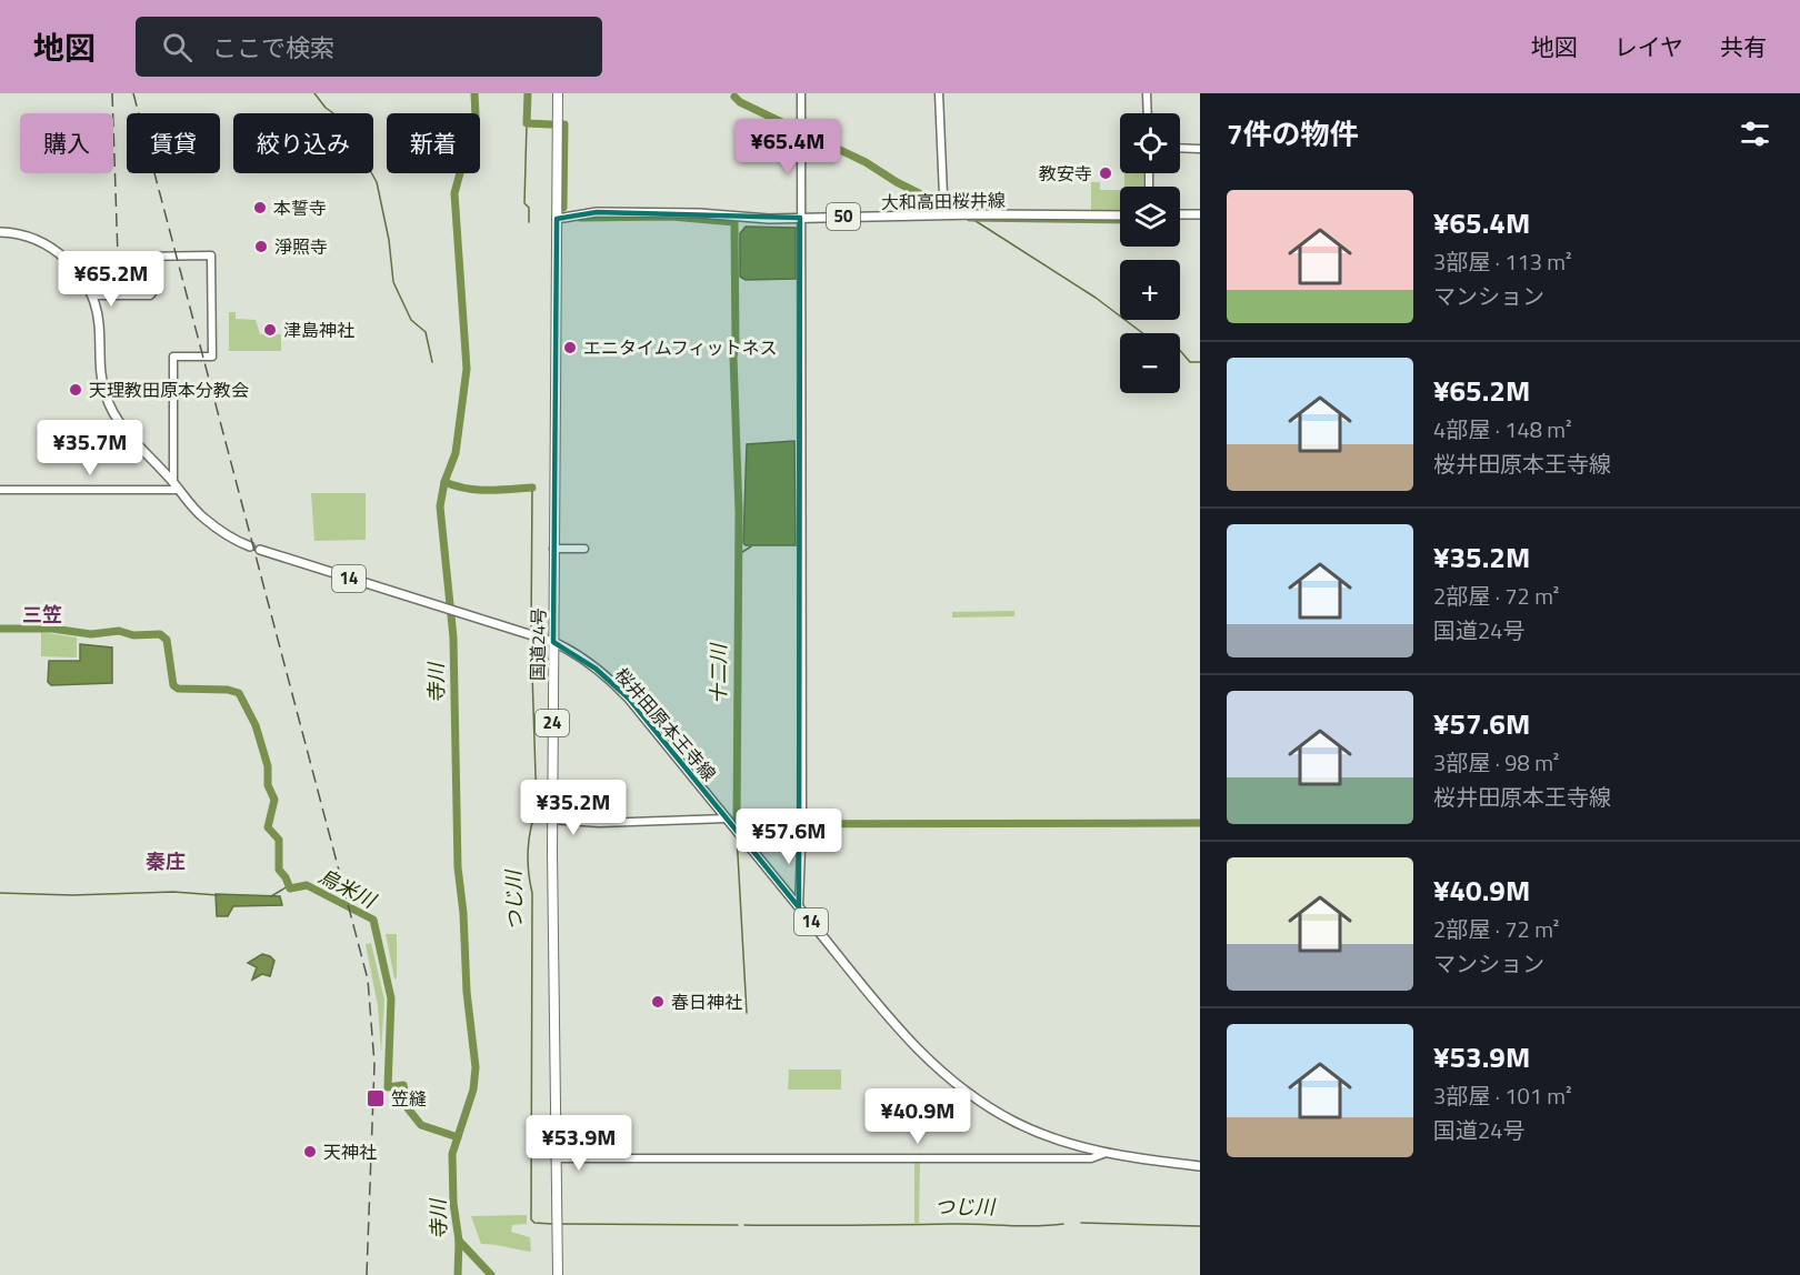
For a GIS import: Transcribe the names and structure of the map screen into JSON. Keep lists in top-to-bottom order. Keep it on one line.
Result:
{"streets":{"highway":["国道24号","24"],"main road":["大和高田桜井線","50","14","桜井田原本王寺線"]},"crossings":[["大和高田桜井線","国道24号"],["国道24号","桜井田原本王寺線"]],"districts":["三笠","秦庄"],"water":["十二川","寺川","烏米川","つじ川"],"places":{"other":["教安寺","本誓寺","淨照寺","津島神社","エニタイムフィットネス","天理教田原本分教会","春日神社","天神社"],"transit":["笠縫"]},"page":{"header":"地図","search":"ここで検索","nav":["地図","レイヤ","共有"],"heading":"7件の物件","map_buttons":["+","−"],"chip":["購入","賃貸","絞り込み","新着"],"price":["¥65.4M","¥65.2M","¥35.7M","¥35.2M","¥57.6M","¥40.9M","¥53.9M"],"list":[{"name":"¥65.4M","note":"3部屋 · 113 m² · マンション"},{"name":"¥65.2M","note":"4部屋 · 148 m² · 桜井田原本王寺線"},{"name":"¥35.2M","note":"2部屋 · 72 m² · 国道24号"},{"name":"¥57.6M","note":"3部屋 · 98 m² · 桜井田原本王寺線"},{"name":"¥40.9M","note":"2部屋 · 72 m² · マンション"},{"name":"¥53.9M","note":"3部屋 · 101 m² · 国道24号"}]}}
